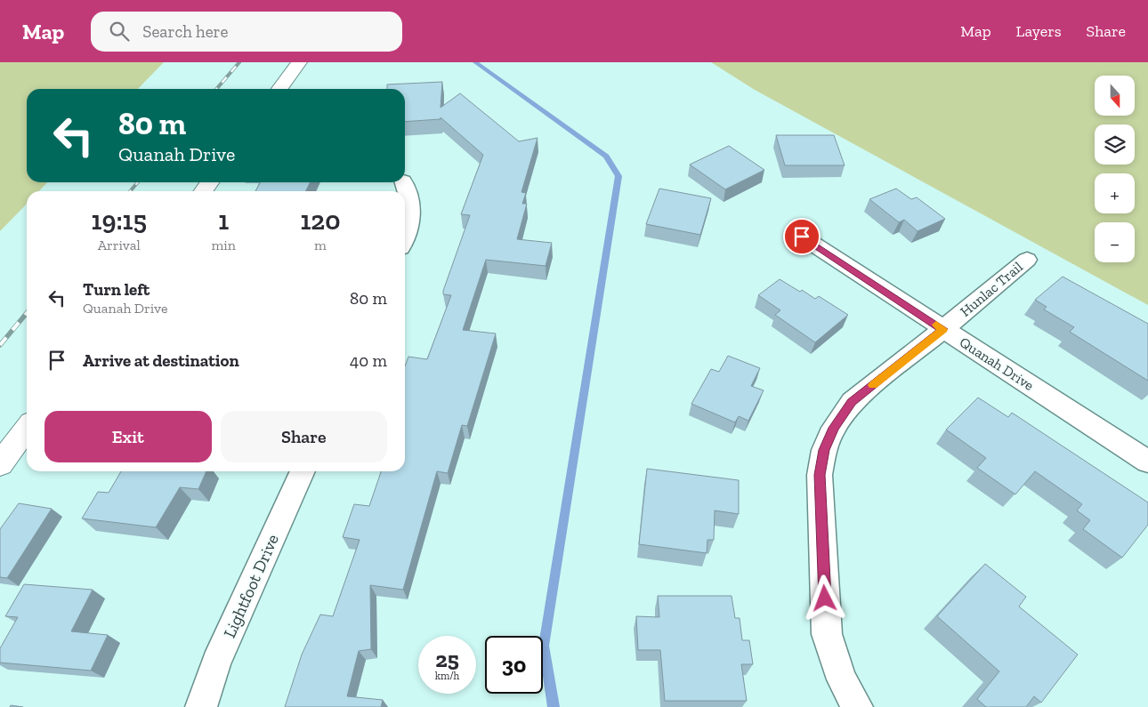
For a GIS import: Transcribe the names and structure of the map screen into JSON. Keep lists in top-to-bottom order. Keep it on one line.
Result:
{"streets":{"street":["Hunlac Trail","Quanah Drive","Lightfoot Drive"]},"crossings":[["Hunlac Trail","Quanah Drive"]],"north":"bottom","page":{"header":"Map","search":"Search here","nav":["Map","Layers","Share"],"map_buttons":["+","−"],"turn":["80 m","Quanah Drive"],"eta":["19:15","Arrival","1","min","120","m"],"list":[{"name":"Turn left","note":"Quanah Drive","value":"80 m"},{"name":"Arrive at destination","value":"40 m"}],"buttons":["Exit","Share"],"speed":"25 km/h","limit":"30"}}
